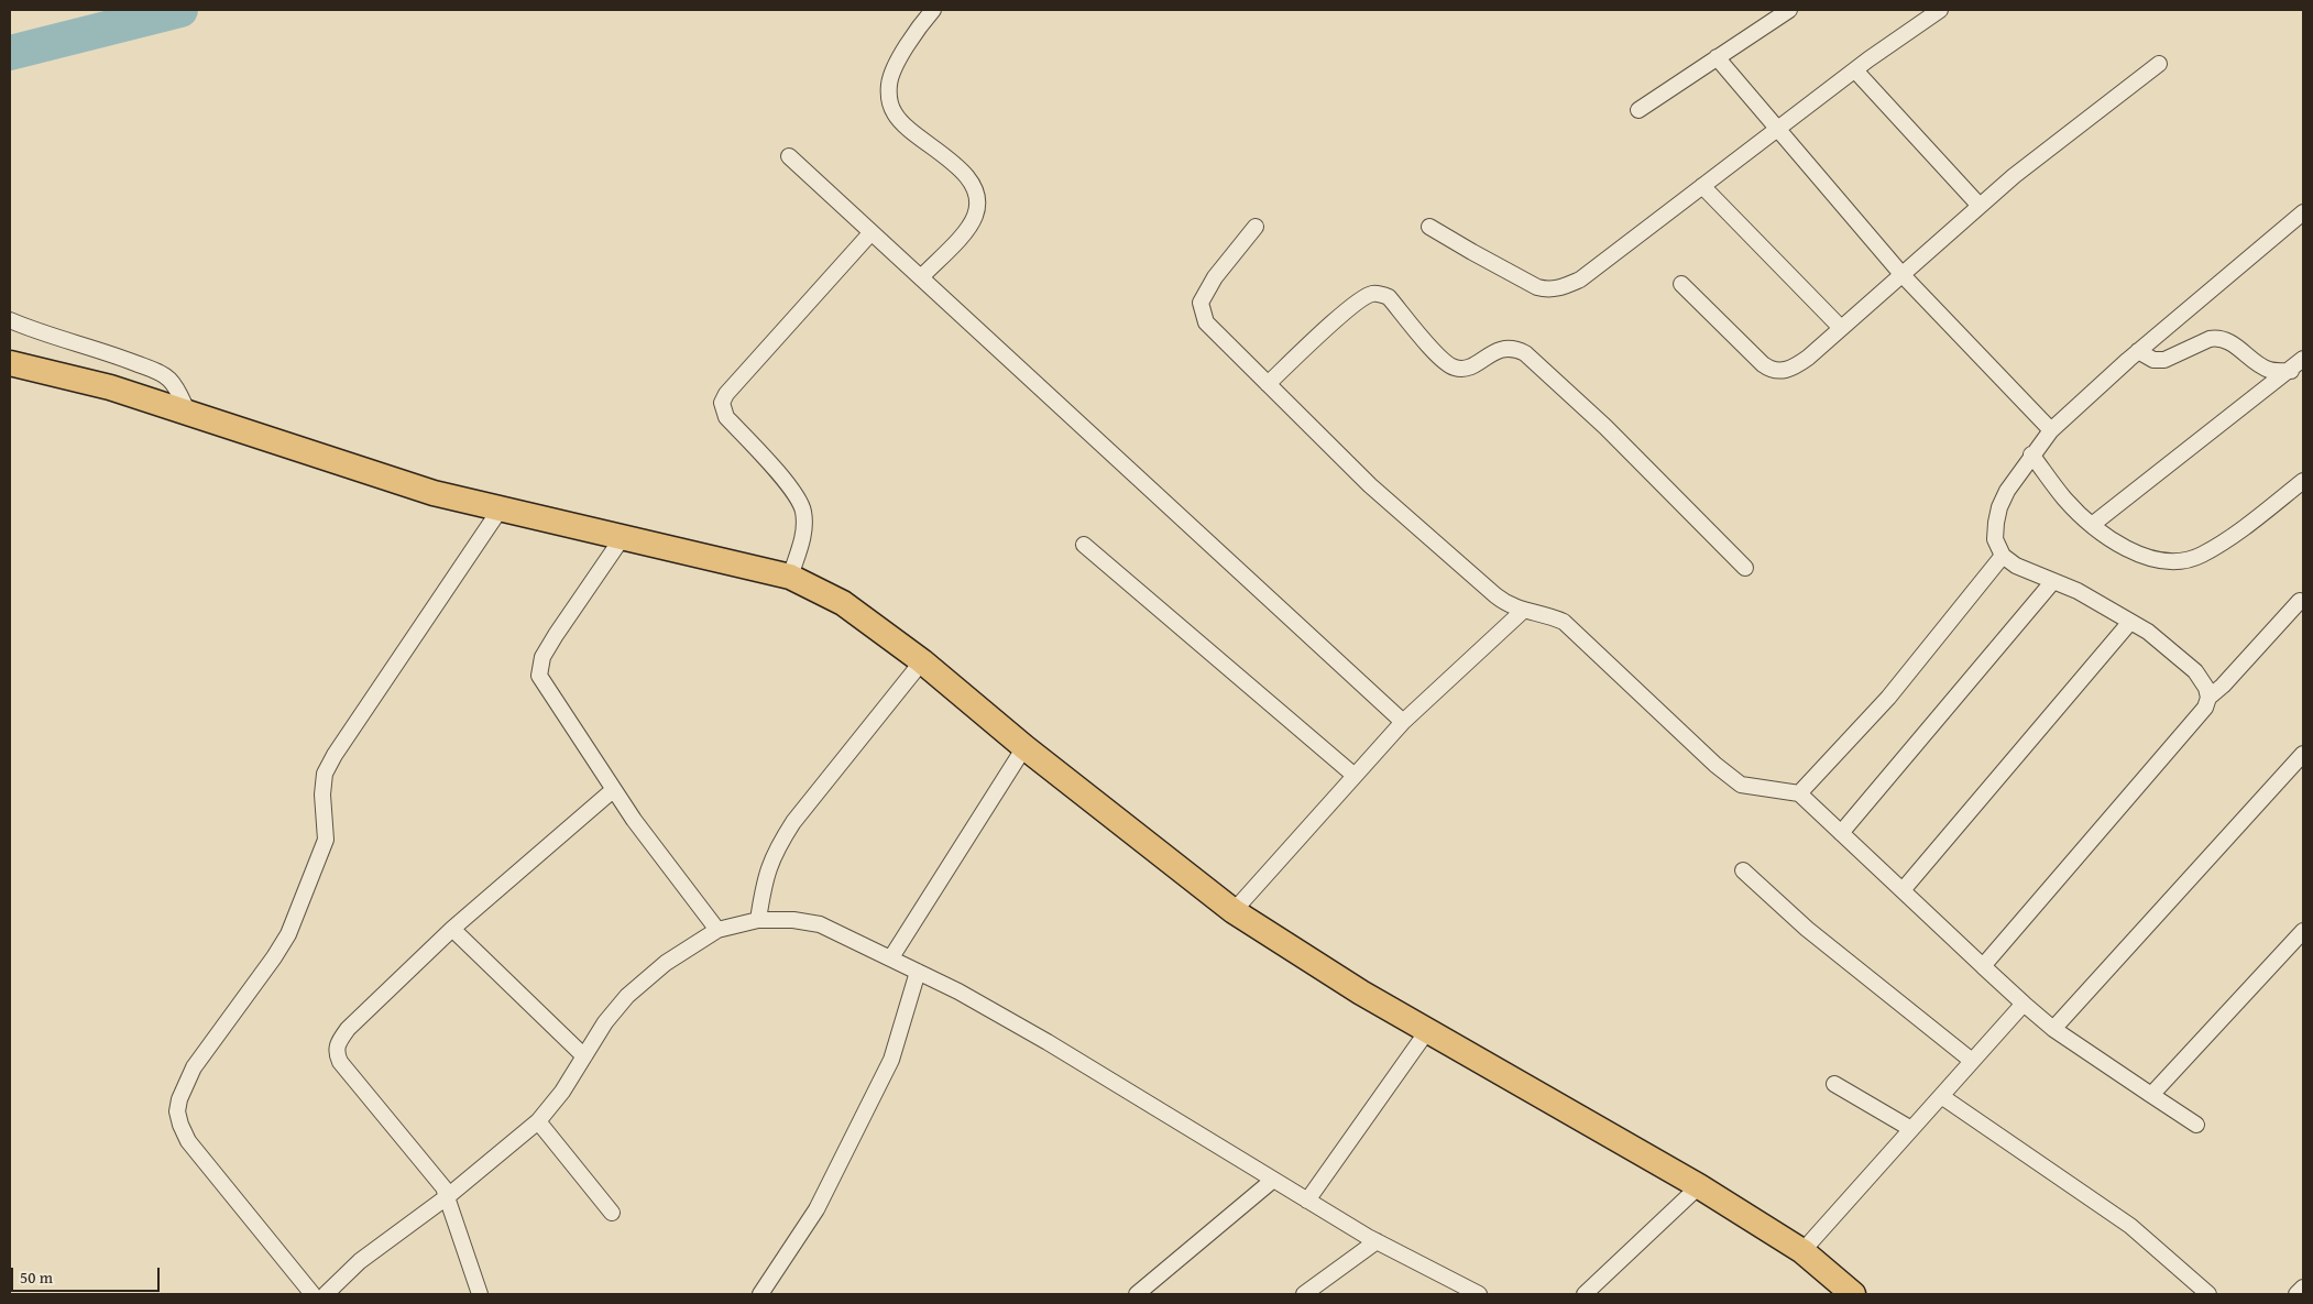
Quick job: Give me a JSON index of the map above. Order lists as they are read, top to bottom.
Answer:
{
  "scale_bar": "50 m"
}
